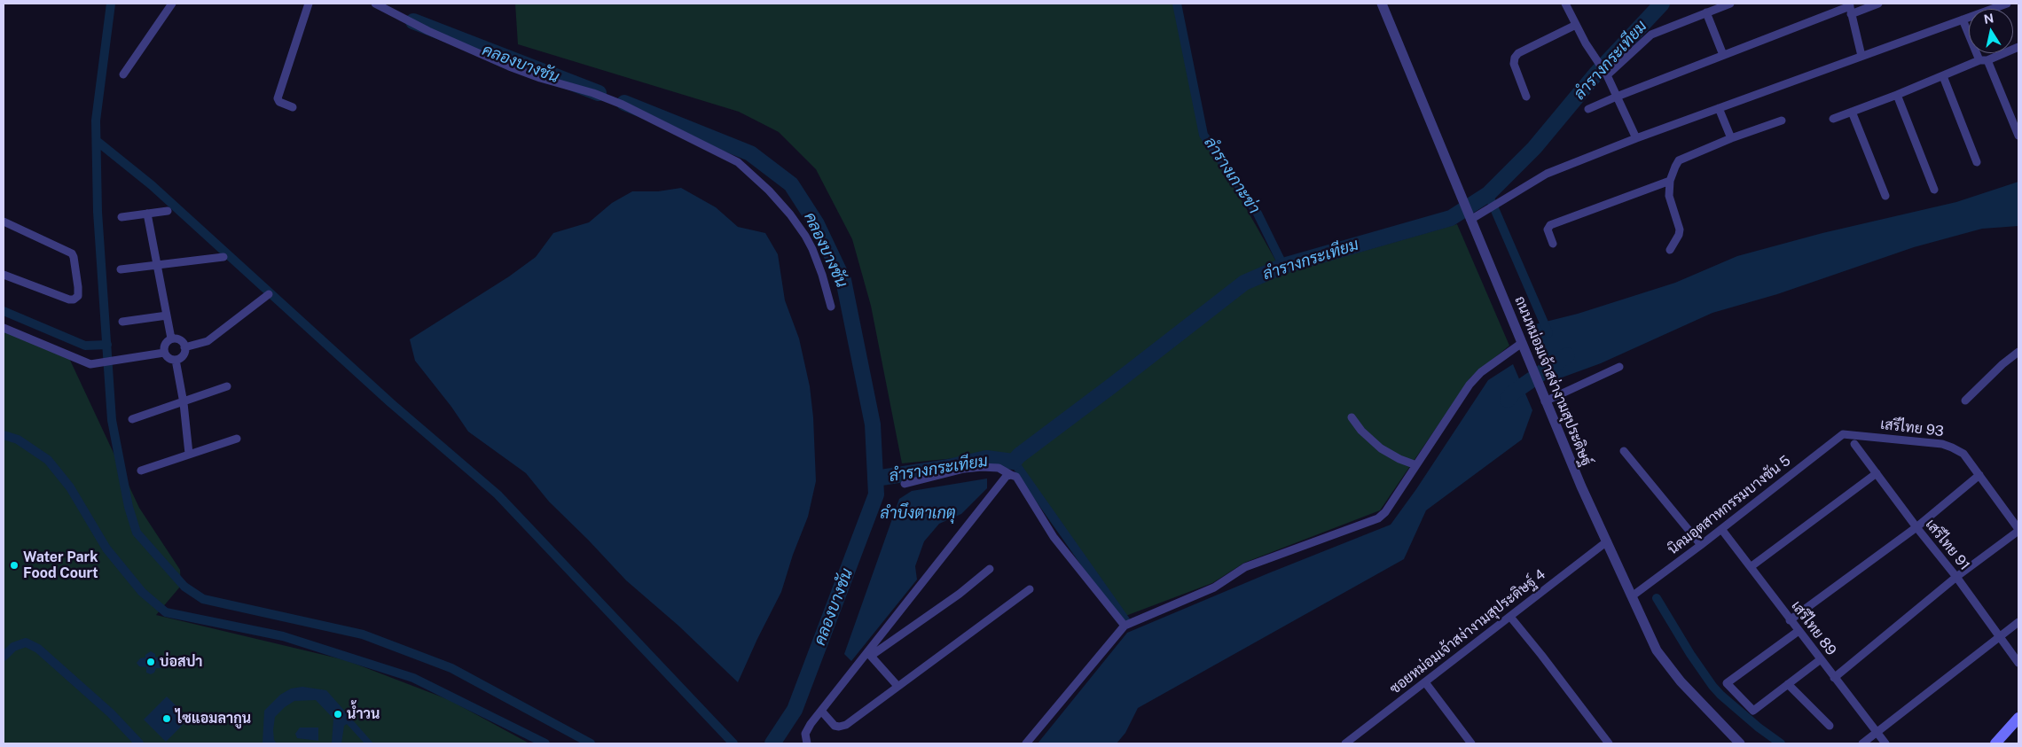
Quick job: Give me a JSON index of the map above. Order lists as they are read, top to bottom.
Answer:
{
  "streets": {
    "street": [
      "ถนนหม่อมเจ้าสง่างามสุประดิษฐ์",
      "เสรีไทย 93",
      "นิคมอุตสาหกรรมบางชัน 5",
      "เสรีไทย 91",
      "เสรีไทย 89",
      "ซอยหม่อมเจ้าสง่างามสุประดิษฐ์ 4"
    ]
  },
  "crossings": [
    ["ถนนหม่อมเจ้าสง่างามสุประดิษฐ์", "นิคมอุตสาหกรรมบางชัน 5"],
    ["ถนนหม่อมเจ้าสง่างามสุประดิษฐ์", "ซอยหม่อมเจ้าสง่างามสุประดิษฐ์ 4"],
    ["เสรีไทย 93", "นิคมอุตสาหกรรมบางชัน 5"],
    ["นิคมอุตสาหกรรมบางชัน 5", "เสรีไทย 89"]
  ],
  "water": [
    "ลำรางกระเทียม",
    "คลองบางชัน",
    "ลำรางเกาะข่า",
    "ลำบึงตาเกตุ"
  ],
  "places": [
    "Water Park Food Court",
    "บ่อสปา",
    "น้ำวน",
    "ไซแอมลากูน"
  ],
  "north": "top"
}
